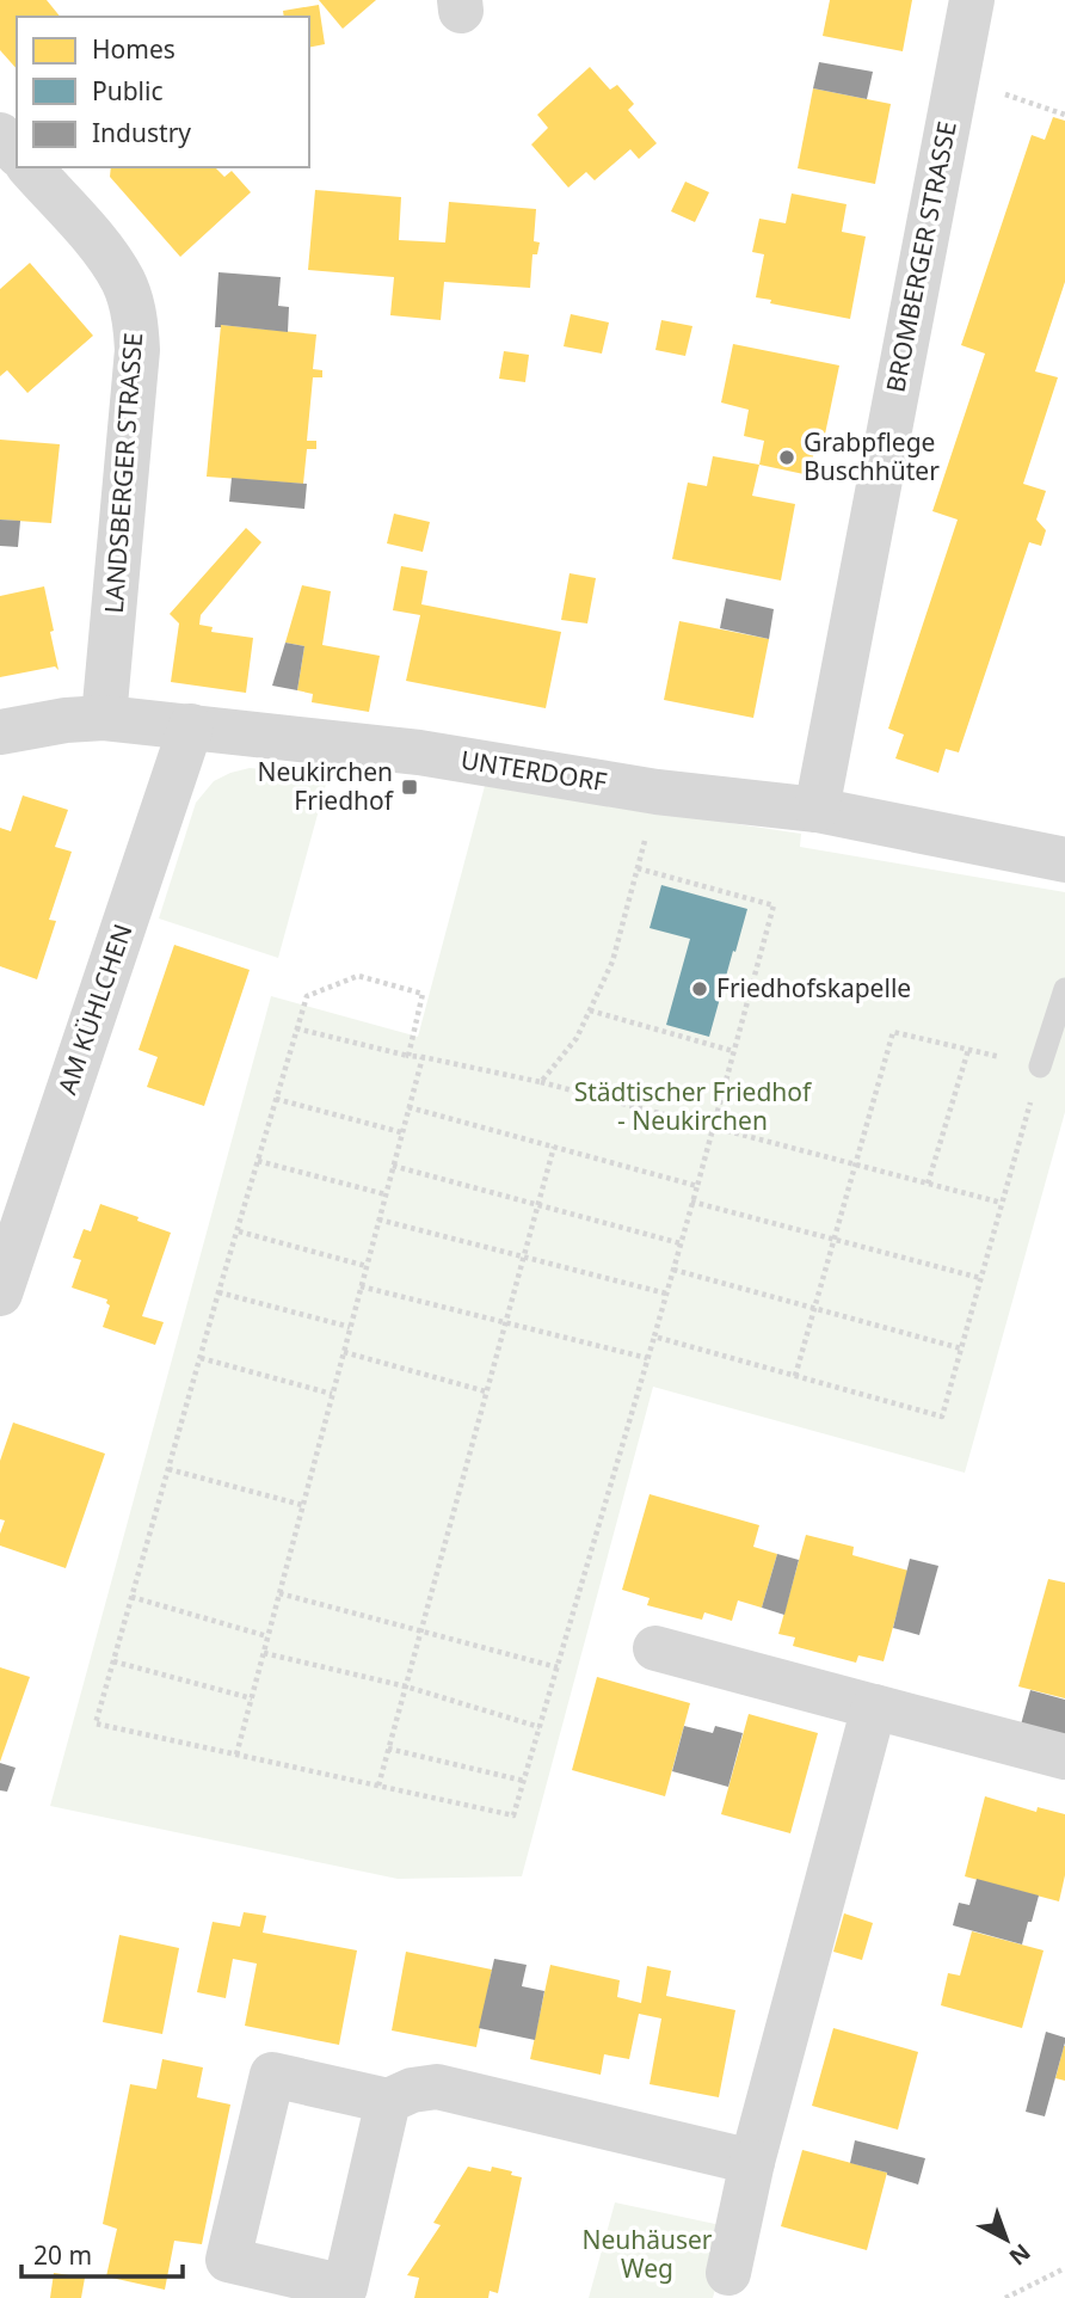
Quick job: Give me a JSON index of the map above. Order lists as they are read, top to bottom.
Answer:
{
  "streets": {
    "street": [
      "BROMBERGER STRASSE",
      "LANDSBERGER STRASSE",
      "UNTERDORF",
      "AM KÜHLCHEN"
    ]
  },
  "crossings": [
    ["BROMBERGER STRASSE", "UNTERDORF"],
    ["LANDSBERGER STRASSE", "UNTERDORF"],
    ["UNTERDORF", "AM KÜHLCHEN"]
  ],
  "parks": ["Städtischer Friedhof - Neukirchen", "Neuhäuser Weg"],
  "places": {
    "other": ["Grabpflege Buschhüter", "Friedhofskapelle"],
    "transit": ["Neukirchen Friedhof"]
  },
  "legend": ["Homes", "Public", "Industry"],
  "scale_bar": "20 m",
  "north": "bottom right"
}
